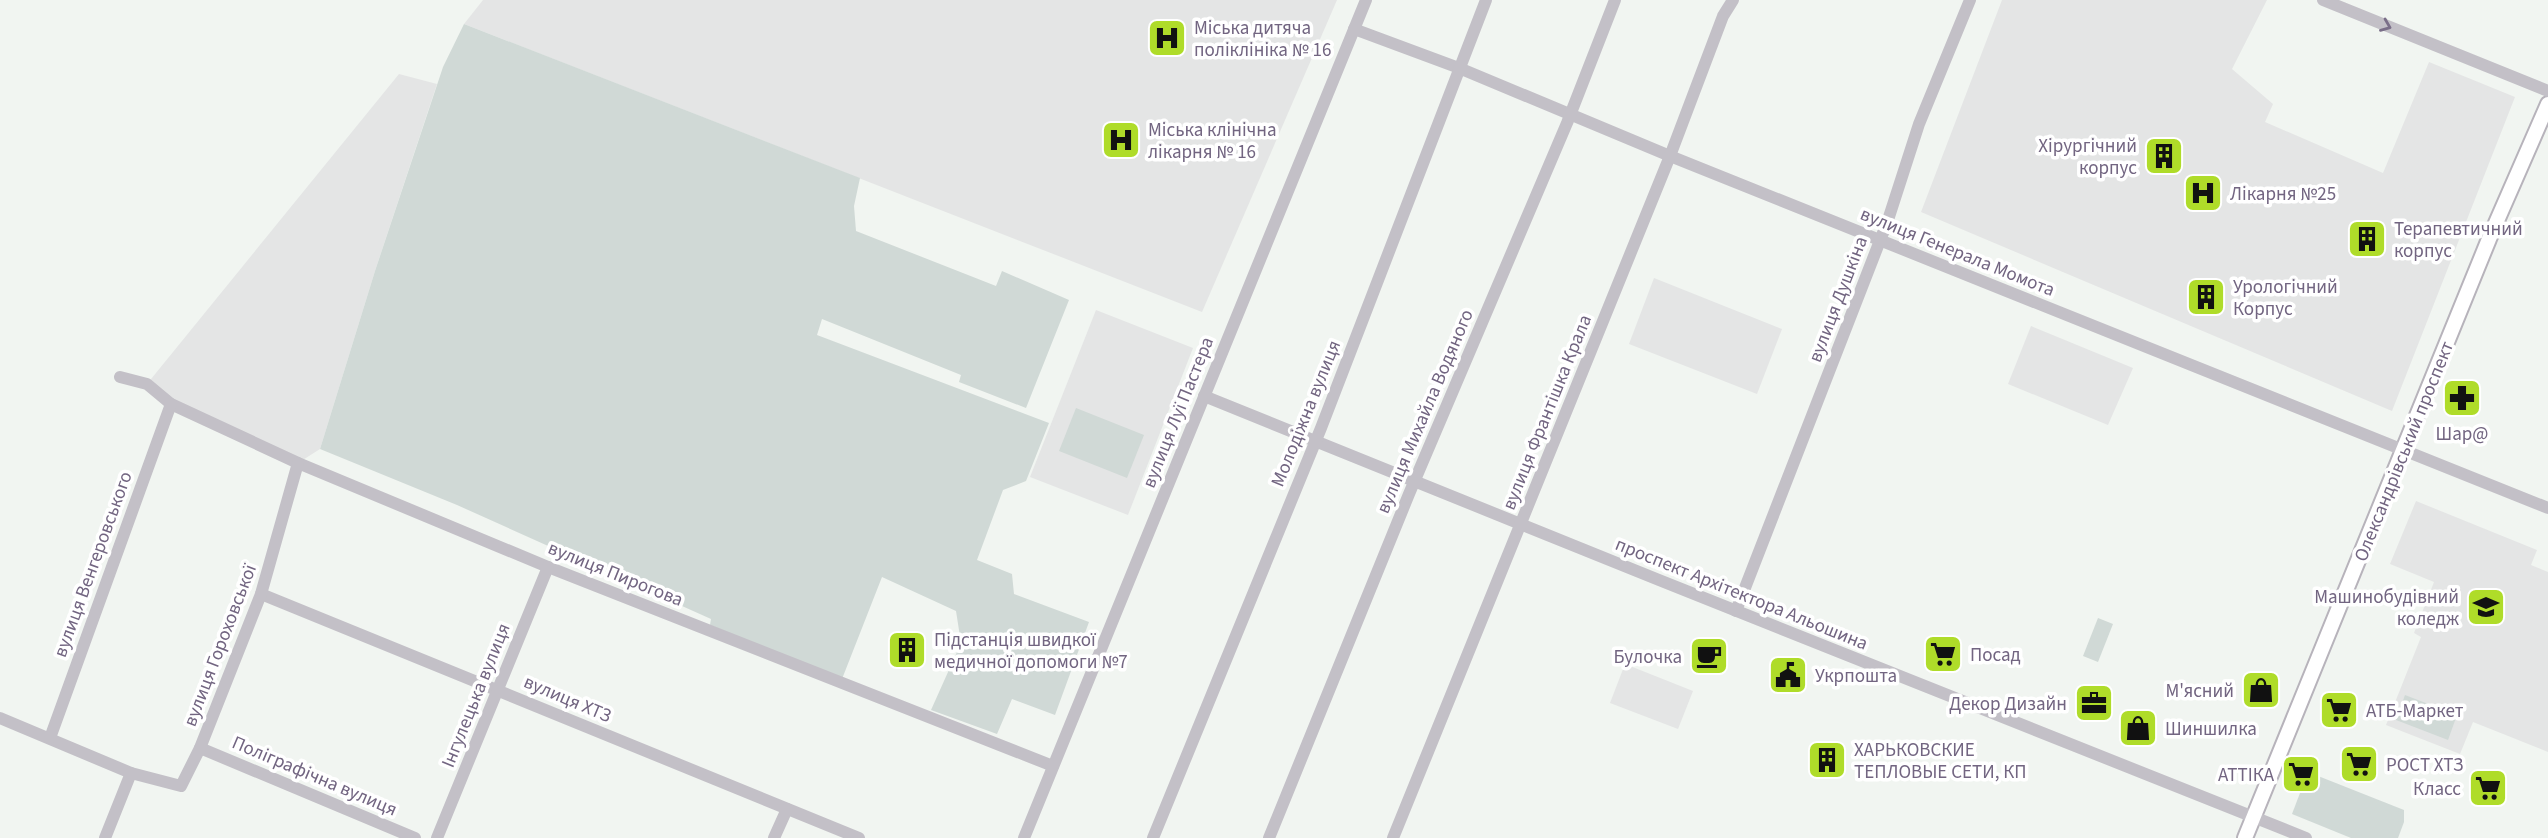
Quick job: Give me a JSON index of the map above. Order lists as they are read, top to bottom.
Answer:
{
  "streets": {
    "main road": ["Олександрівський проспект"],
    "street": [
      "вулиця Генерала Момота",
      "вулиця Душкіна",
      "вулиця Михайла Водяного",
      "вулиця Луї Пастера",
      "вулиця Франтішка Крала",
      "Молодіжна вулиця",
      "вулиця Венгеровського",
      "вулиця Пирогова",
      "проспект Архітектора Альошина",
      "вулиця Гороховської",
      "Інгулецька вулиця",
      "вулиця ХТЗ",
      "Поліграфічна вулиця"
    ]
  },
  "crossings": [
    ["вулиця Генерала Момота", "вулиця Душкіна"],
    ["вулиця Генерала Момота", "вулиця Михайла Водяного"],
    ["вулиця Генерала Момота", "вулиця Луї Пастера"],
    ["вулиця Генерала Момота", "вулиця Франтішка Крала"],
    ["вулиця Генерала Момота", "Молодіжна вулиця"],
    ["вулиця Генерала Момота", "Олександрівський проспект"],
    ["вулиця Душкіна", "проспект Архітектора Альошина"],
    ["вулиця Михайла Водяного", "проспект Архітектора Альошина"],
    ["вулиця Луї Пастера", "вулиця Пирогова"],
    ["вулиця Луї Пастера", "проспект Архітектора Альошина"],
    ["вулиця Франтішка Крала", "проспект Архітектора Альошина"],
    ["Молодіжна вулиця", "проспект Архітектора Альошина"],
    ["Олександрівський проспект", "проспект Архітектора Альошина"],
    ["вулиця Венгеровського", "вулиця Пирогова"],
    ["вулиця Пирогова", "вулиця Гороховської"],
    ["вулиця Пирогова", "Інгулецька вулиця"],
    ["вулиця Гороховської", "вулиця ХТЗ"],
    ["вулиця Гороховської", "Поліграфічна вулиця"],
    ["Інгулецька вулиця", "вулиця ХТЗ"]
  ],
  "places": {
    "hospital": ["Міська дитяча поліклініка № 16", "Міська клінічна лікарня № 16", "Лікарня №25"],
    "building": [
      "Хірургічний корпус",
      "Терапевтичний корпус",
      "Урологічний Корпус",
      "Підстанція швидкої медичної допомоги №7",
      "ХАРЬКОВСКИЕ ТЕПЛОВЫЕ СЕТИ, КП"
    ],
    "pharmacy": ["Шар@"],
    "school or university": ["Машинобудівний коледж"],
    "supermarket": [
      "Посад",
      "АТБ-Маркет",
      "РОСТ ХТЗ",
      "АТТІКА",
      "Класс"
    ],
    "cafe": ["Булочка"],
    "public building": ["Укрпошта"],
    "shop": ["М'ясний", "Шиншилка"],
    "office": ["Декор Дизайн"]
  }
}
